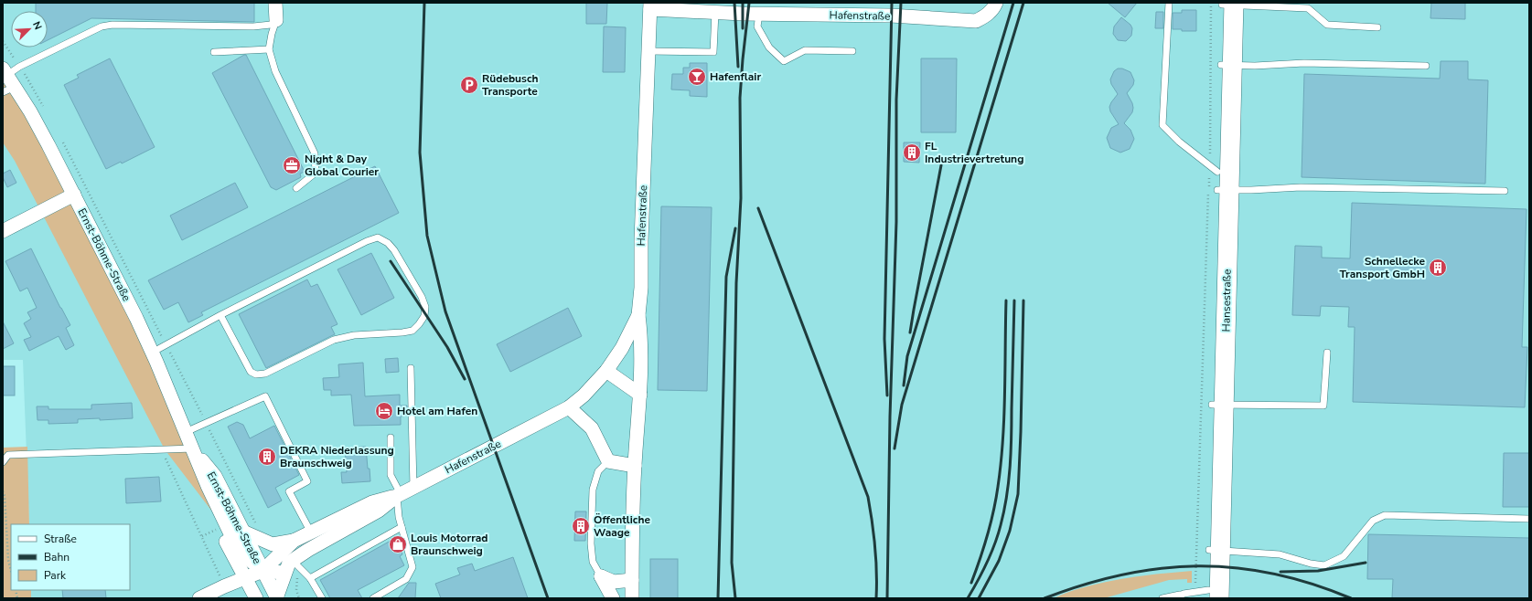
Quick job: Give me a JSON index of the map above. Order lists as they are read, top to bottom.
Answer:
{
  "streets": {
    "main road": ["Hansestraße"],
    "street": ["Hafenstraße", "Ernst-Böhme-Straße"]
  },
  "crossings": [
    ["Hafenstraße", "Ernst-Böhme-Straße"]
  ],
  "places": {
    "bar": ["Hafenflair"],
    "parking": ["Rüdebusch Transporte"],
    "building": [
      "FL Industrievertretung",
      "Schnellecke Transport GmbH",
      "DEKRA Niederlassung Braunschweig",
      "Öffentliche Waage"
    ],
    "office": ["Night & Day Global Courier"],
    "hotel": ["Hotel am Hafen"],
    "shop": ["Louis Motorrad Braunschweig"]
  },
  "legend": ["Straße", "Bahn", "Park"],
  "north": "top right"
}
